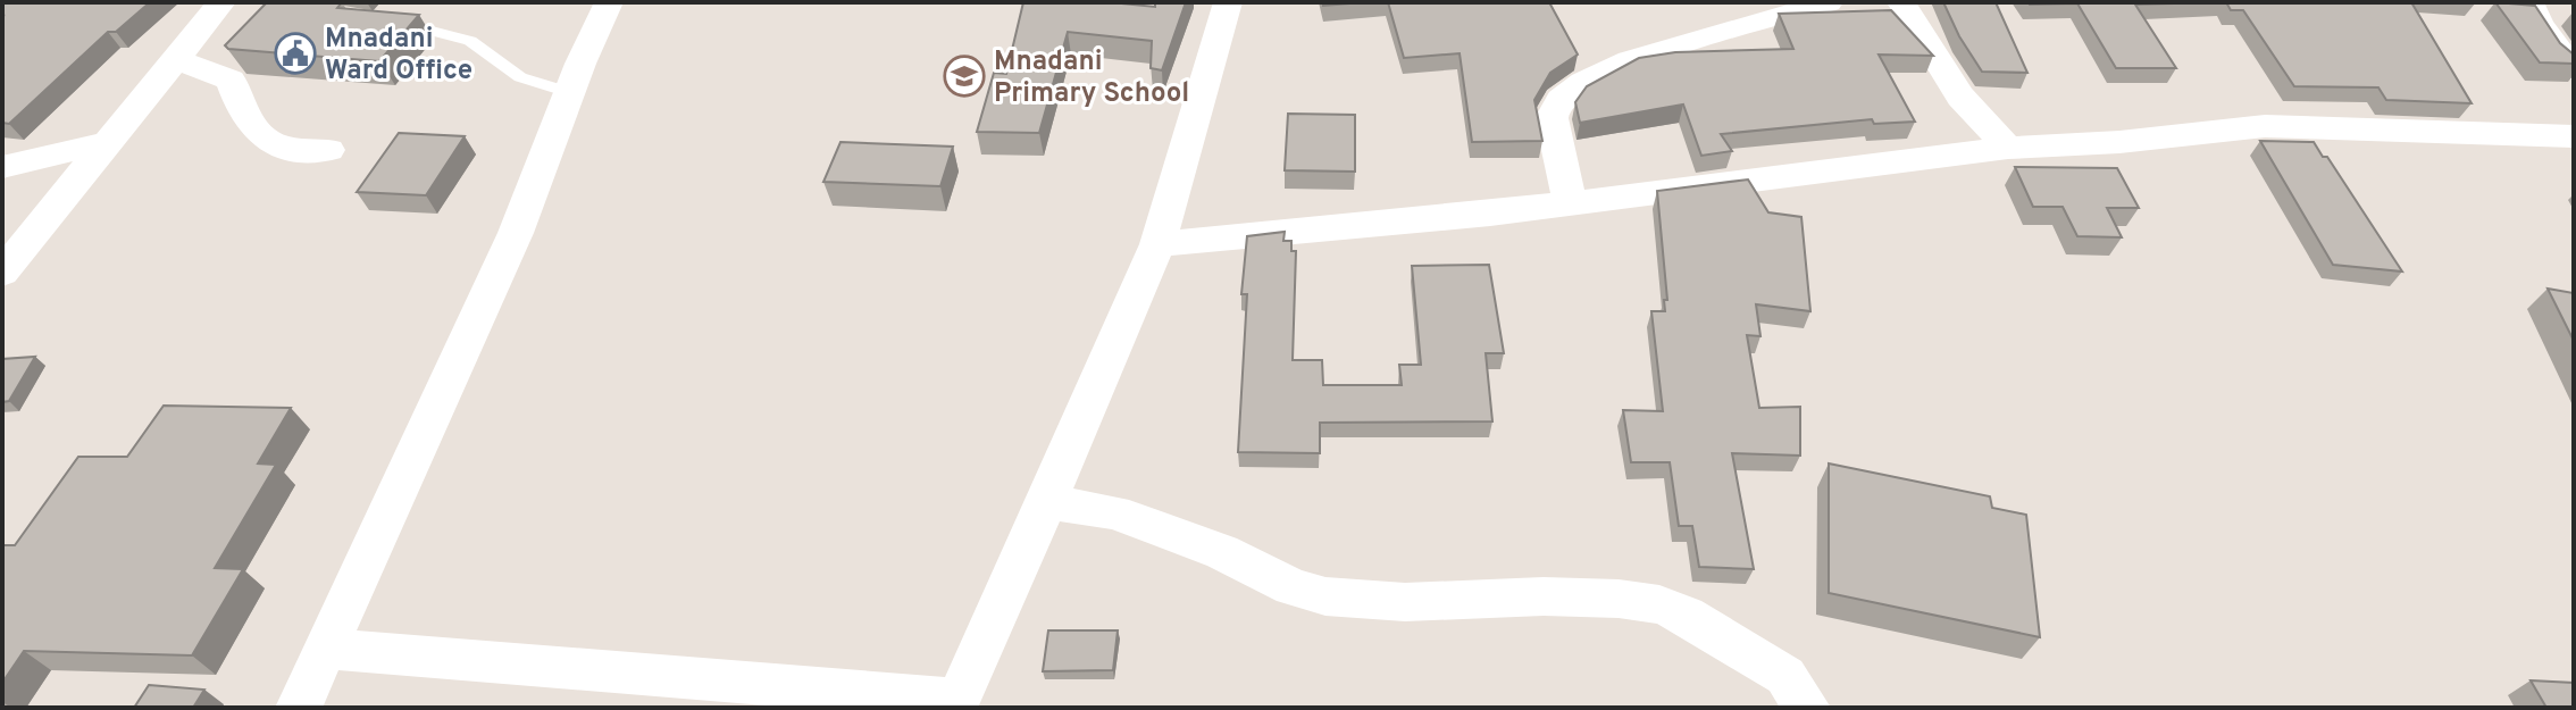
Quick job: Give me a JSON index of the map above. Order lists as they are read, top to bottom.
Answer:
{
  "places": {
    "public building": ["Mnadani Ward Office"],
    "school or university": ["Mnadani Primary School"]
  }
}
